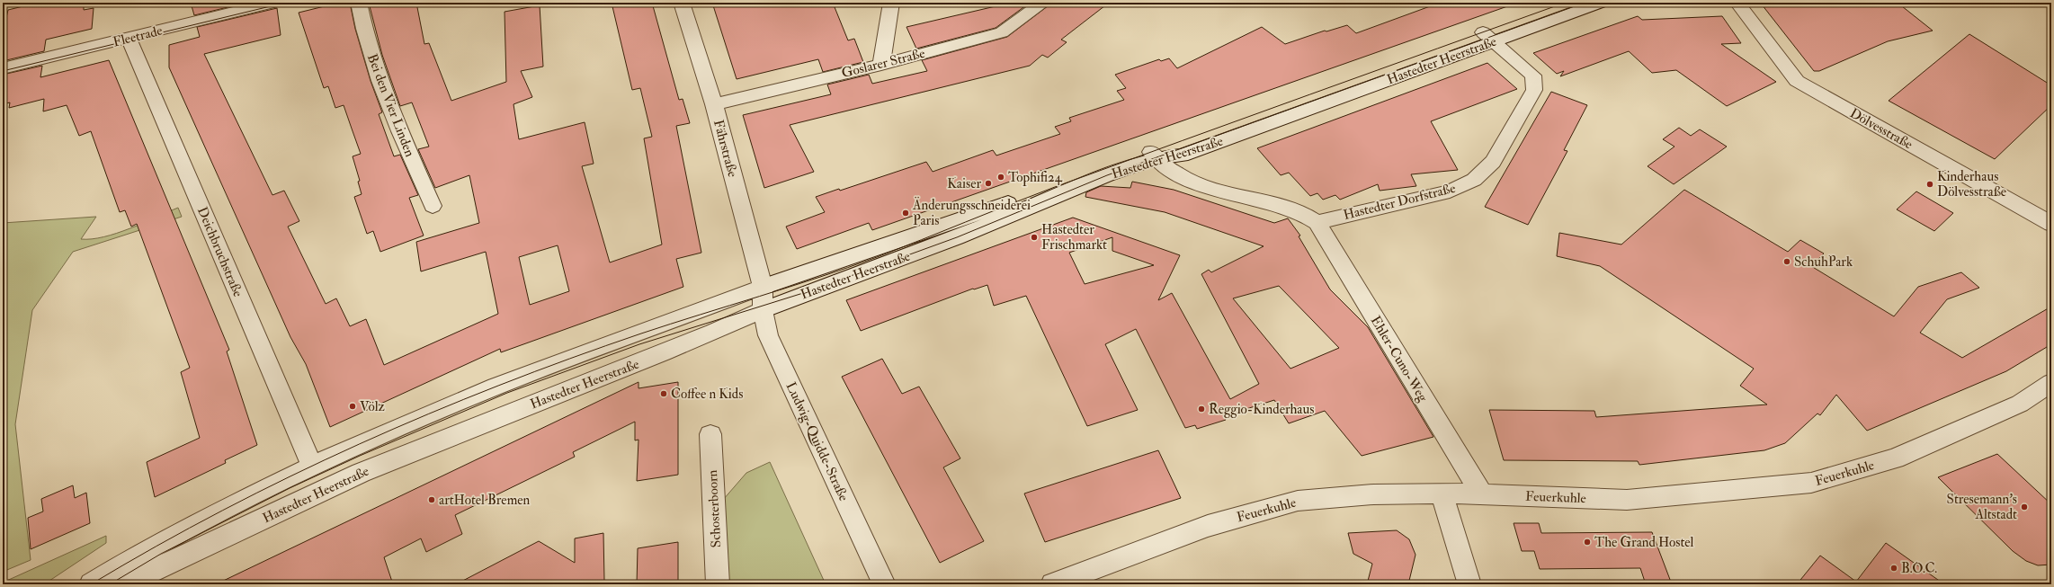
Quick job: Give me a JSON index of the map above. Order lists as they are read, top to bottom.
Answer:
{
  "streets": {
    "street": [
      "Fleetrade",
      "Hastedter Heerstraße",
      "Goslarer Straße",
      "Bei den Vier Linden",
      "Dölvesstraße",
      "Fährstraße",
      "Hastedter Dorfstraße",
      "Deichbruchstraße",
      "Ehler-Cuno-Weg",
      "Ludwig-Quidde-Straße",
      "Feuerkuhle",
      "Schosterboorn"
    ]
  },
  "crossings": [
    ["Fleetrade", "Deichbruchstraße"],
    ["Hastedter Heerstraße", "Fährstraße"],
    ["Hastedter Heerstraße", "Hastedter Dorfstraße"],
    ["Hastedter Heerstraße", "Deichbruchstraße"],
    ["Hastedter Heerstraße", "Ludwig-Quidde-Straße"],
    ["Goslarer Straße", "Fährstraße"],
    ["Fährstraße", "Ludwig-Quidde-Straße"],
    ["Hastedter Dorfstraße", "Ehler-Cuno-Weg"],
    ["Ehler-Cuno-Weg", "Feuerkuhle"]
  ],
  "places": [
    "Tophifi24",
    "Kaiser",
    "Kinderhaus Dölvesstraße",
    "Änderungsschneiderei Paris",
    "Hastedter Frischmarkt",
    "SchuhPark",
    "Coffee n Kids",
    "Völz",
    "Reggio-Kinderhaus",
    "artHotel Bremen",
    "Stresemann's Altstadt",
    "The Grand Hostel",
    "B.O.C."
  ]
}
